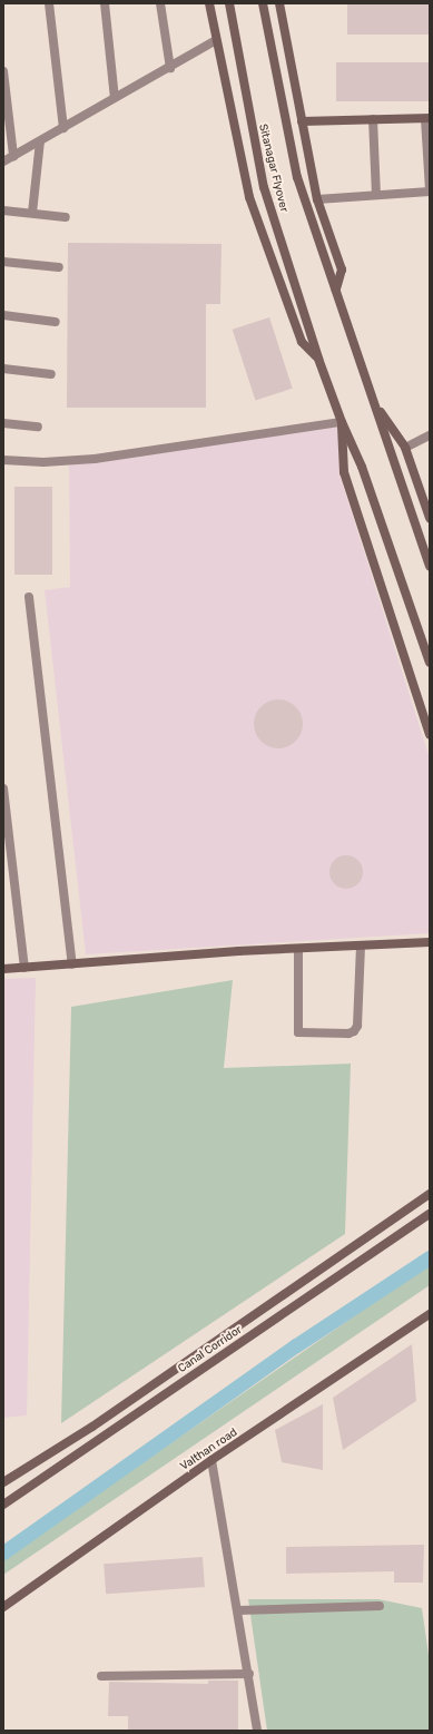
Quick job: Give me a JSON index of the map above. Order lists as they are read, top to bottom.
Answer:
{
  "streets": {
    "main road": ["Sitanagar Flyover", "Canal Corridor", "Valthan road"]
  }
}
